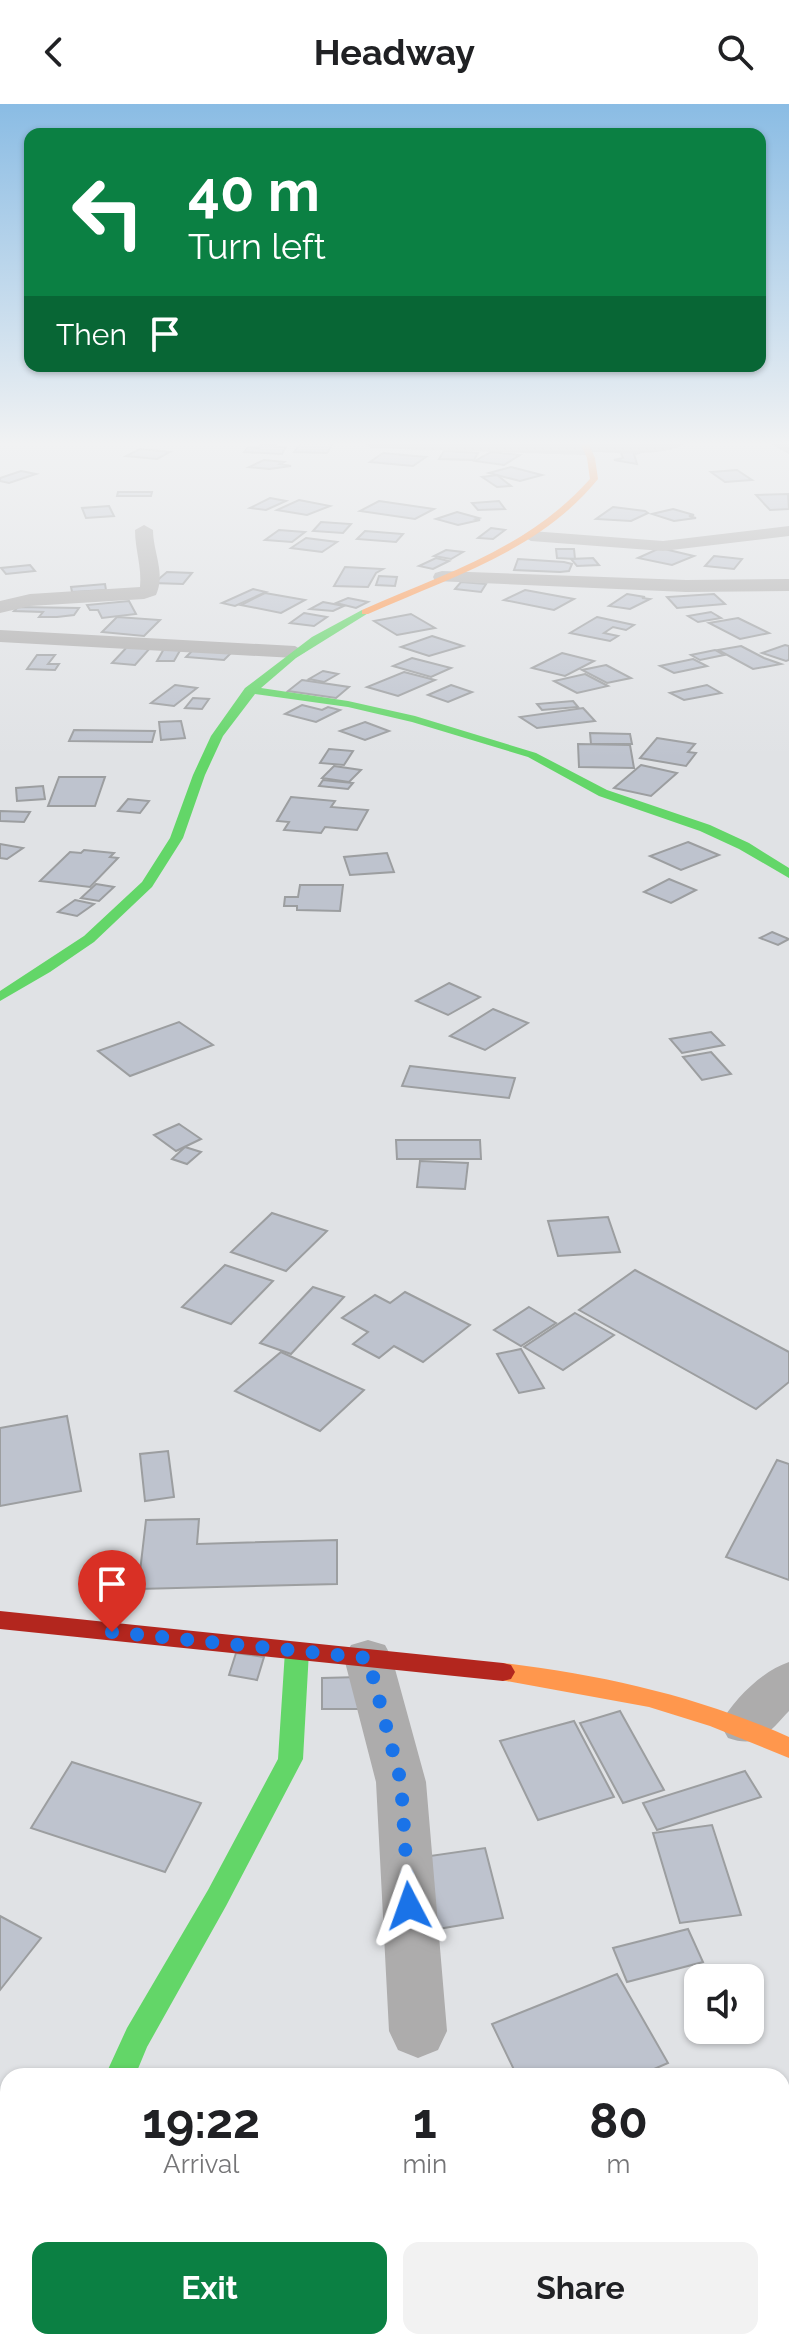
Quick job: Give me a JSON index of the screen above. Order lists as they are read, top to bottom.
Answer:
{
  "page": {
    "header": "Headway",
    "turn": ["40 m", "Turn left"],
    "then": "Then",
    "eta": [
      "19:22",
      "Arrival",
      "1",
      "min",
      "80",
      "m"
    ],
    "buttons": ["Exit", "Share"]
  }
}
